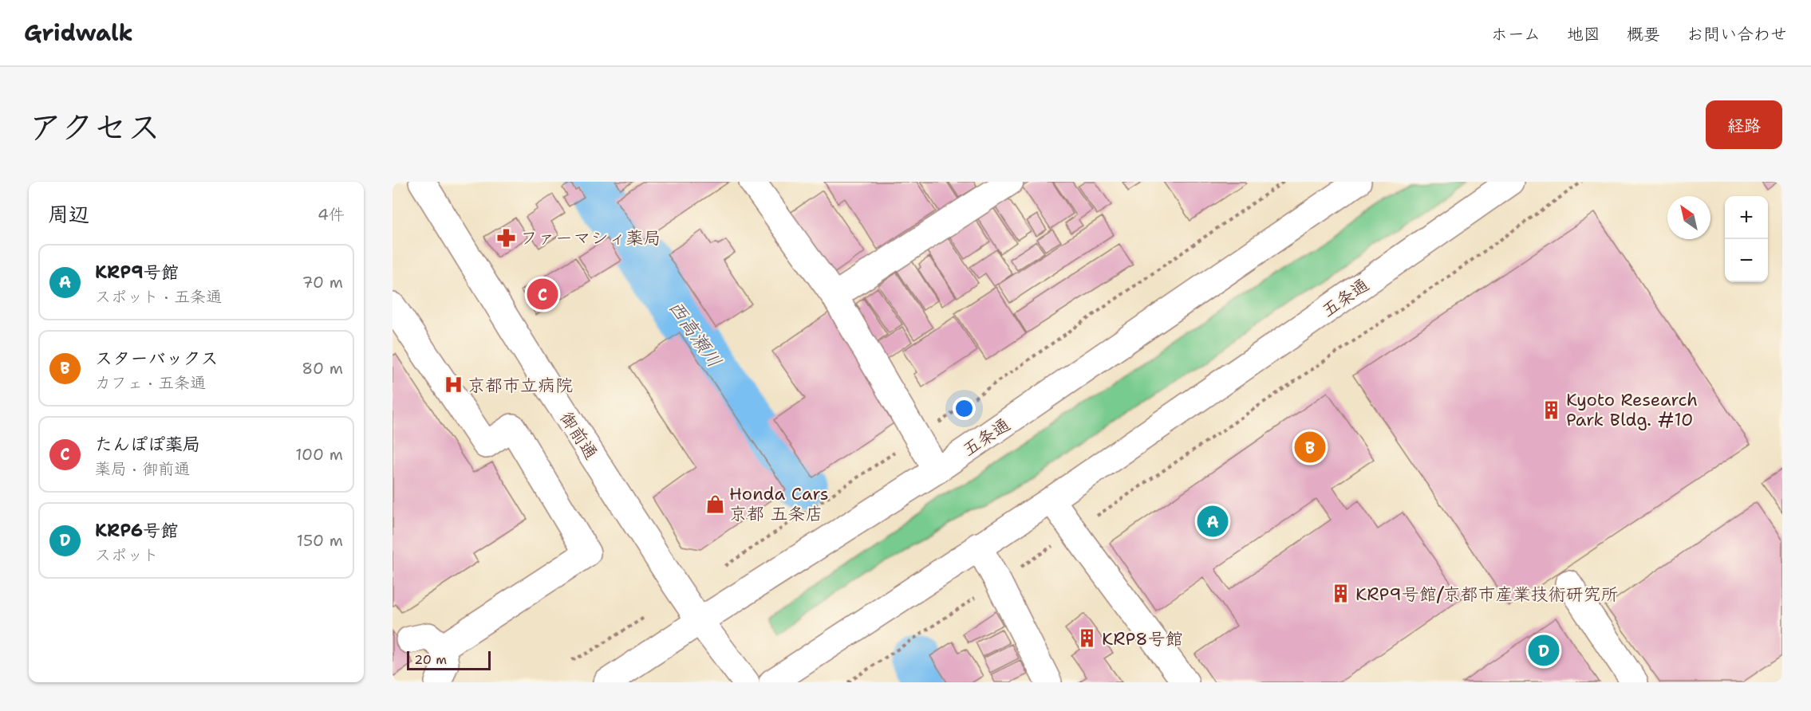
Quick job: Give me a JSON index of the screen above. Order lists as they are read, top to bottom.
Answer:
{
  "streets": {
    "main road": ["五条通", "御前通"]
  },
  "crossings": [
    ["五条通", "御前通"]
  ],
  "water": ["西高瀬川"],
  "places": {
    "pharmacy": ["ファーマシィ薬局"],
    "hospital": ["京都市立病院"],
    "building": ["Kyoto Research Park Bldg. #10", "KRP9号館/京都市産業技術研究所", "KRP8号館"],
    "shop": ["Honda Cars 京都 五条店"]
  },
  "scale_bar": "20 m",
  "north": "top left",
  "page": {
    "header": "Gridwalk",
    "nav": [
      "ホーム",
      "地図",
      "概要",
      "お問い合わせ"
    ],
    "title": "アクセス",
    "buttons": "経路",
    "heading": ["周辺", "4件"],
    "map_buttons": ["+", "−"],
    "list": [
      {
        "mark": "A",
        "name": "KRP9号館",
        "note": "スポット · 五条通",
        "value": "70 m"
      },
      {
        "mark": "B",
        "name": "スターバックス",
        "note": "カフェ · 五条通",
        "value": "80 m"
      },
      {
        "mark": "C",
        "name": "たんぽぽ薬局",
        "note": "薬局 · 御前通",
        "value": "100 m"
      },
      {
        "mark": "D",
        "name": "KRP6号館",
        "note": "スポット",
        "value": "150 m"
      }
    ],
    "pins": [
      "C",
      "B",
      "A",
      "D"
    ],
    "scale": "20 m"
  }
}
